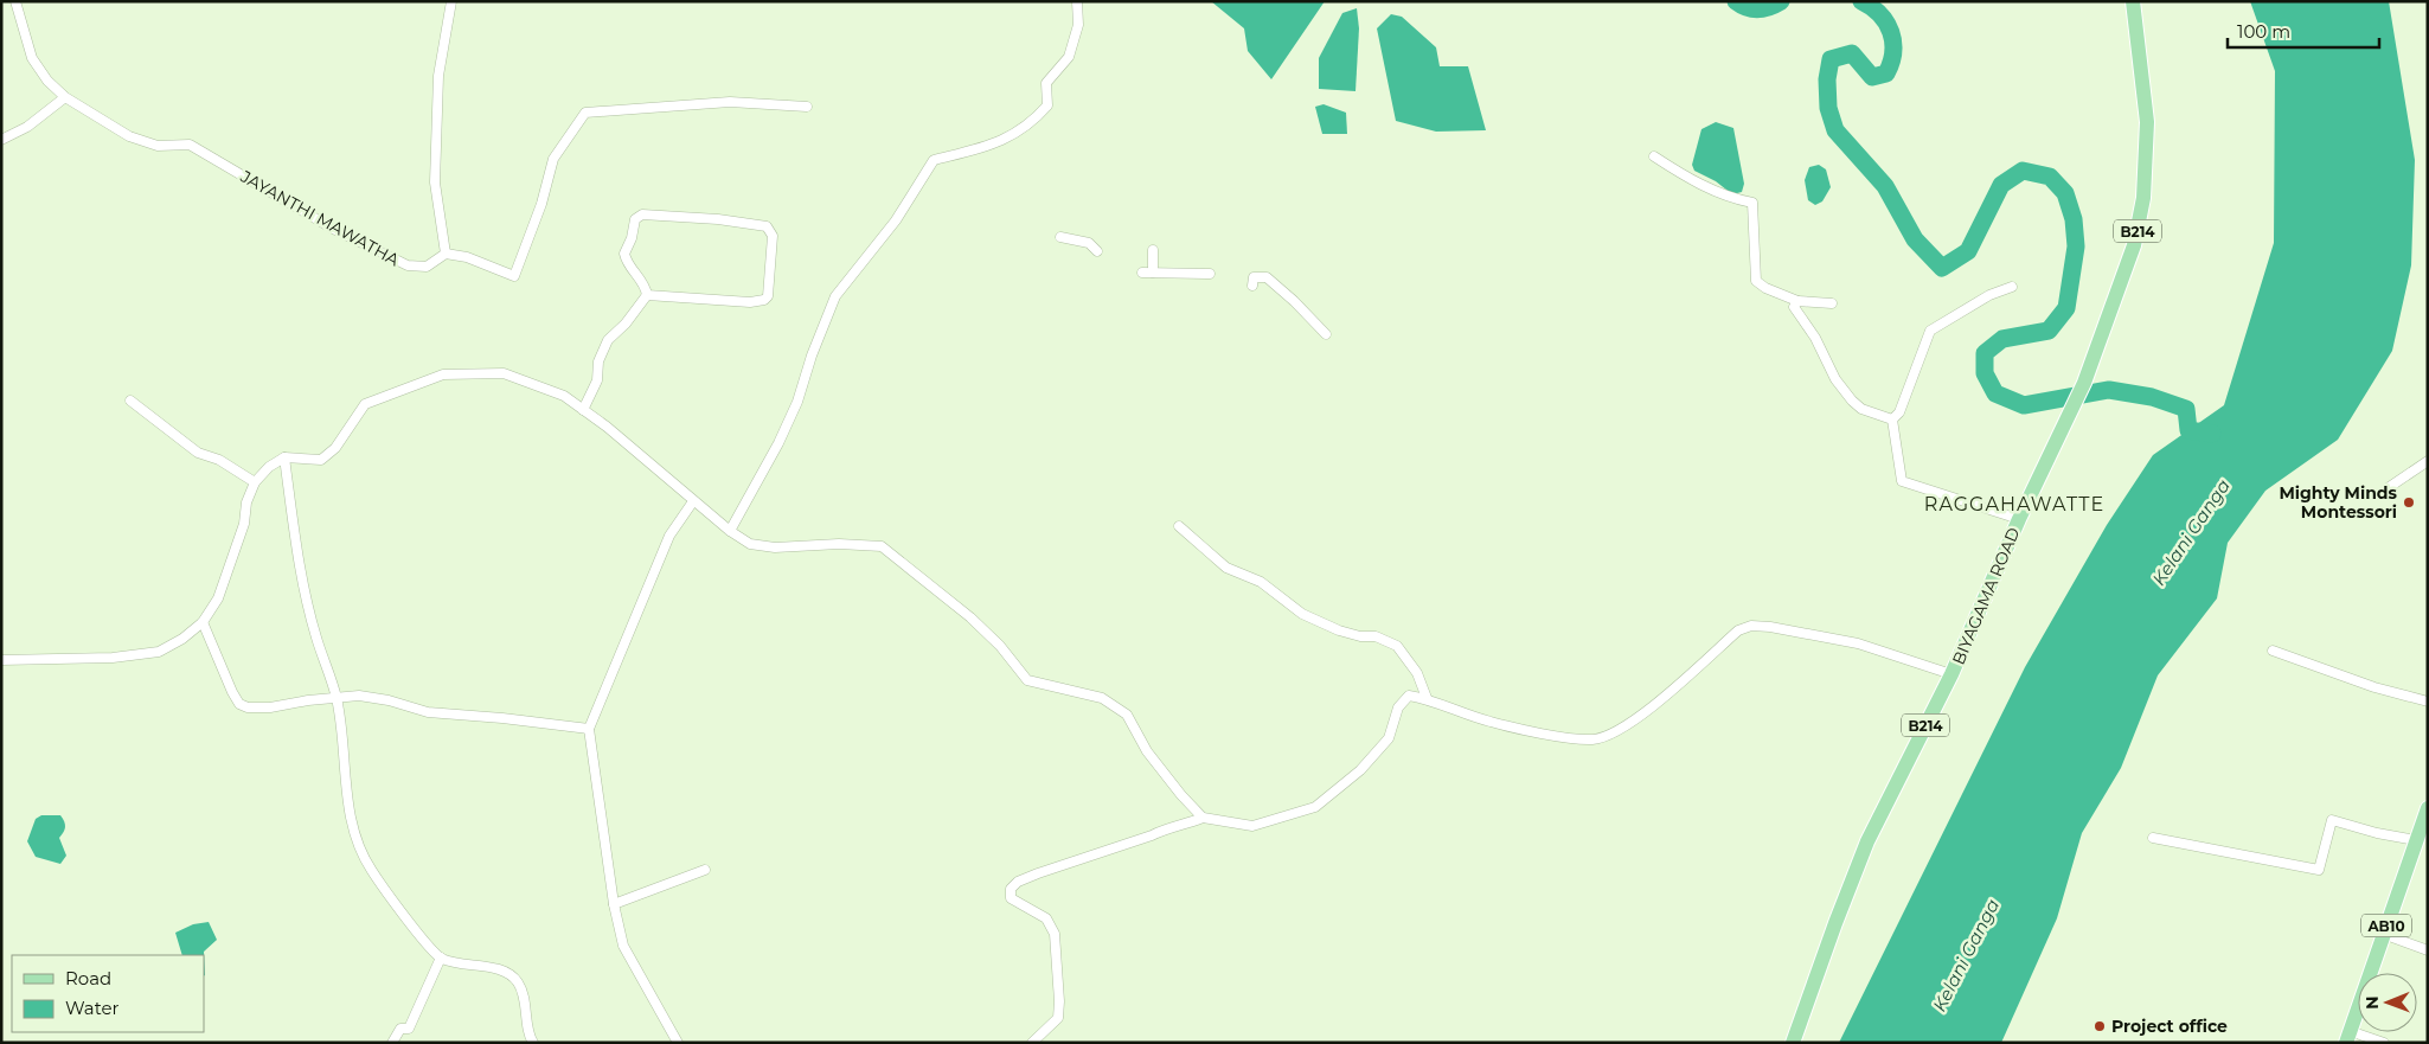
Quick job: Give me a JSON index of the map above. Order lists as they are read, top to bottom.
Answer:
{
  "streets": {
    "main road": ["B214", "BIYAGAMA ROAD", "AB10"],
    "street": ["JAYANTHI MAWATHA"]
  },
  "districts": ["RAGGAHAWATTE"],
  "water": ["Kelani Ganga"],
  "places": ["Mighty Minds Montessori", "Project office"],
  "legend": ["Road", "Water"],
  "scale_bar": "100 m",
  "north": "left"
}
